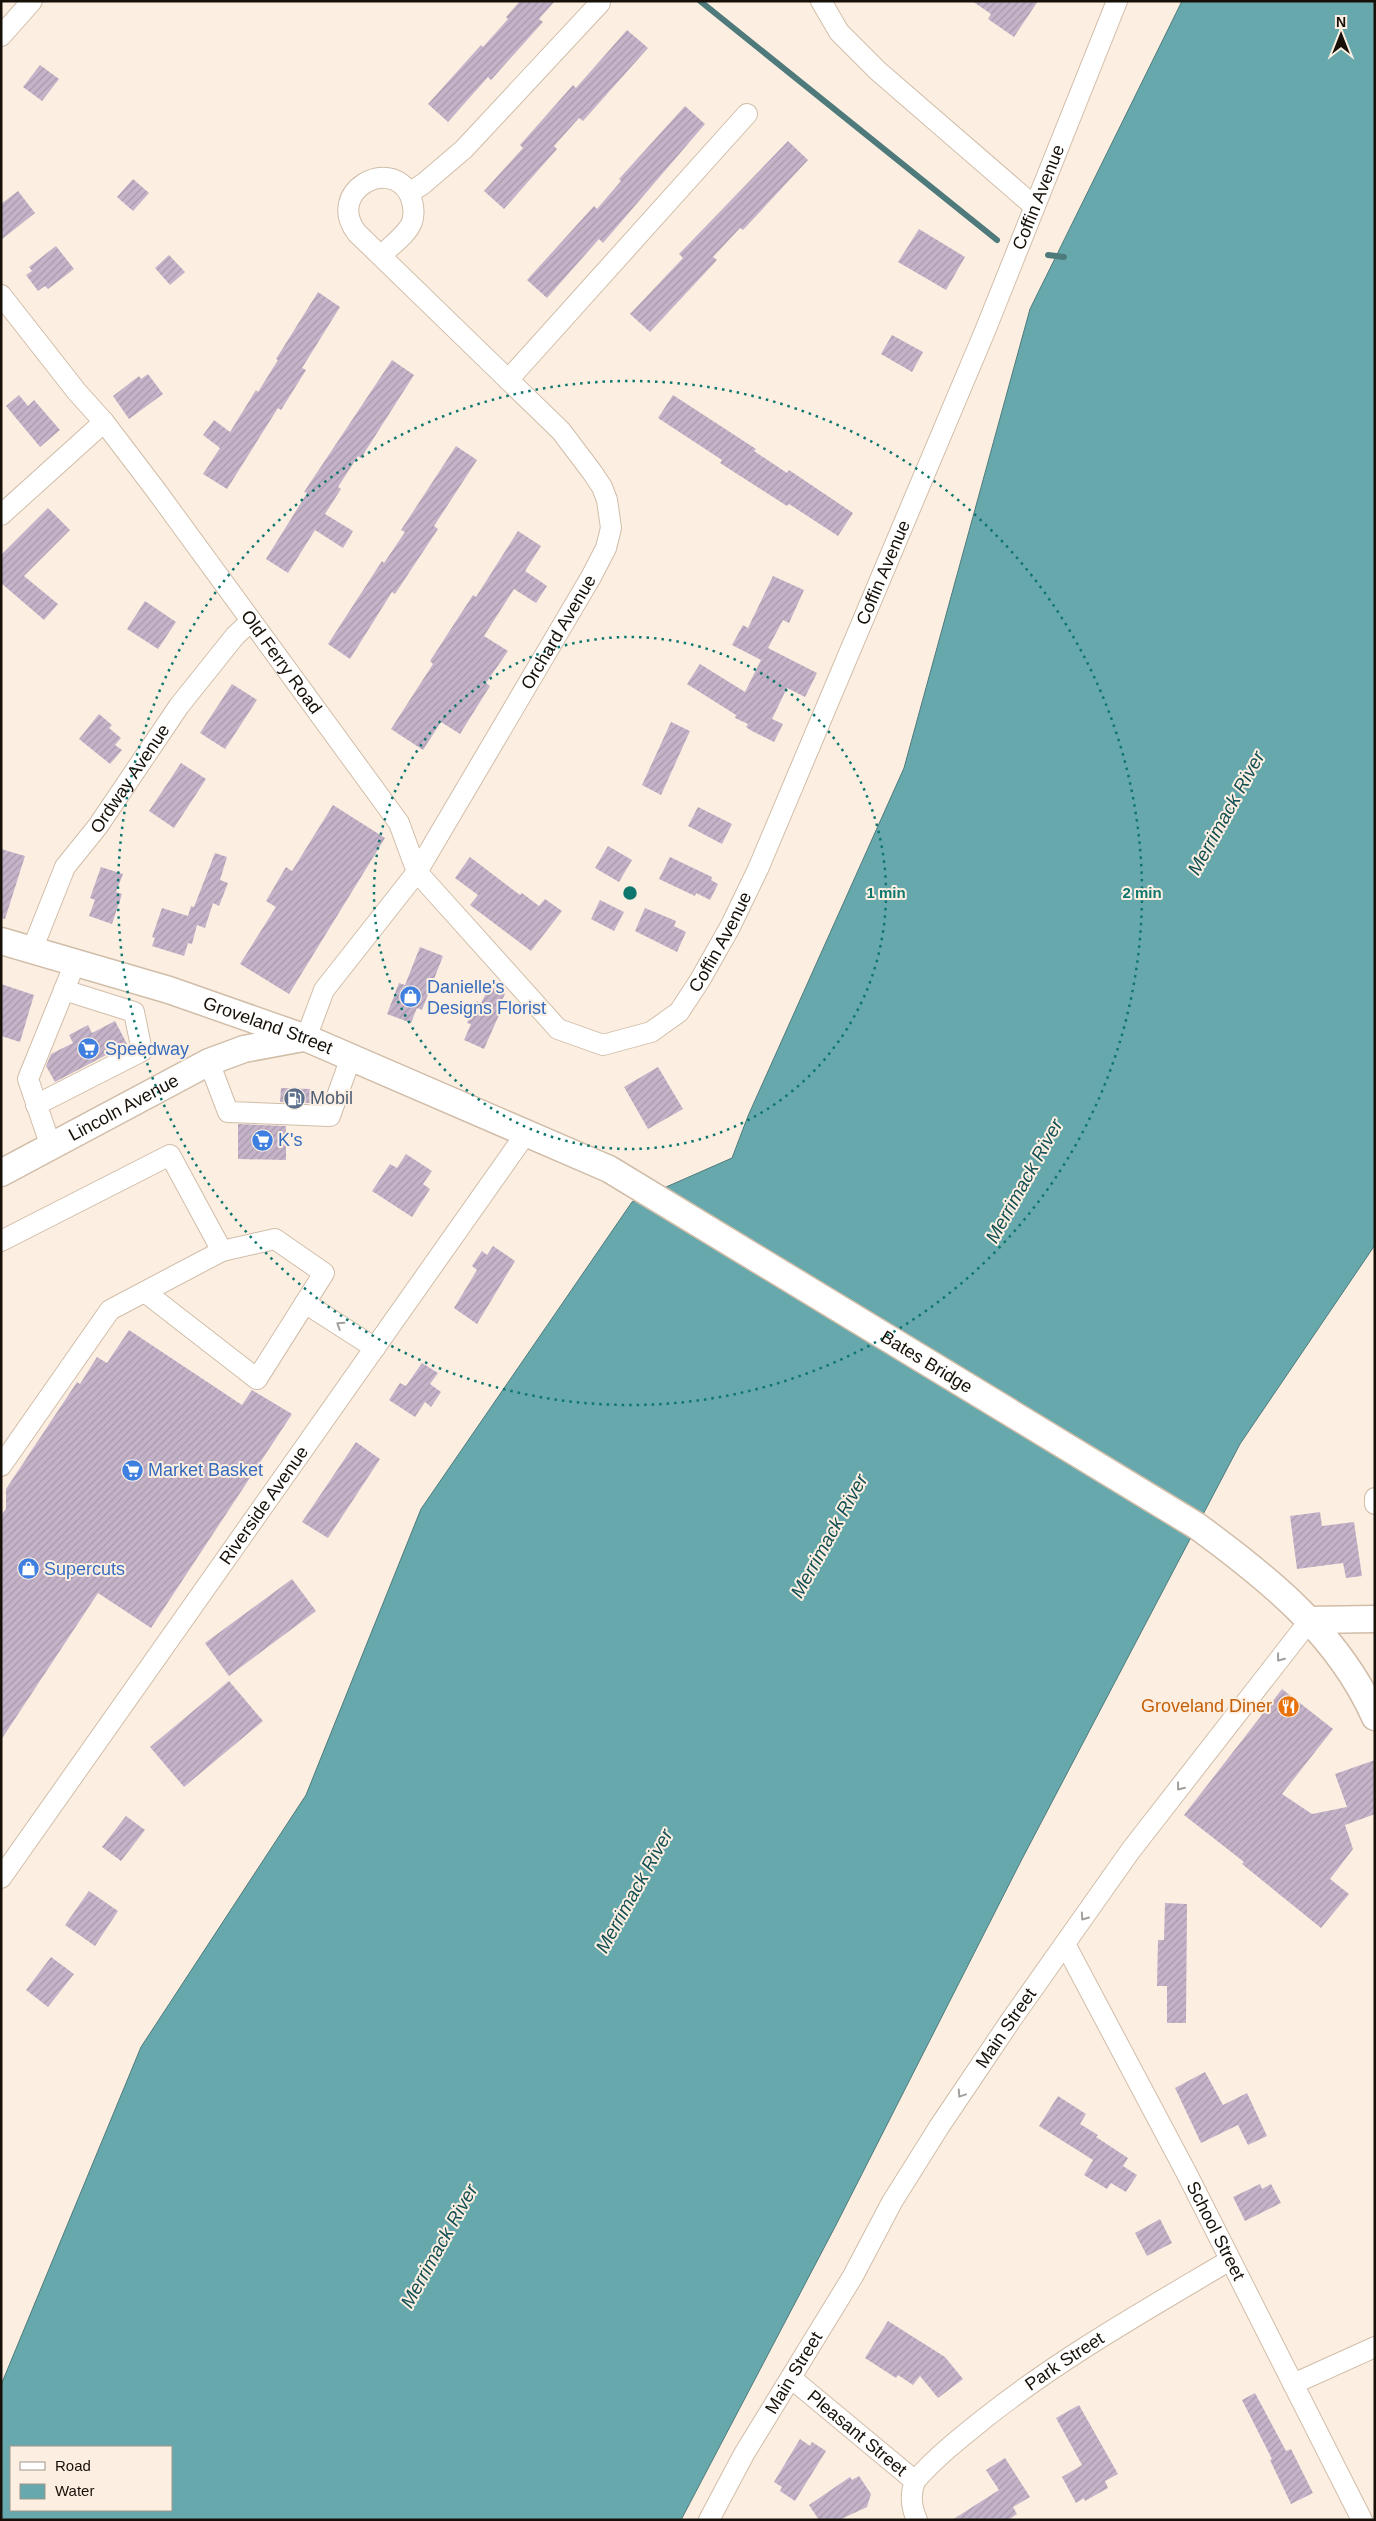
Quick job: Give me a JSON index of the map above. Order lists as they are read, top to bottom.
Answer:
{
  "streets": {
    "main road": ["Groveland Street", "Lincoln Avenue", "Bates Bridge"],
    "street": [
      "Coffin Avenue",
      "Orchard Avenue",
      "Old Ferry Road",
      "Ordway Avenue",
      "Riverside Avenue",
      "Main Street",
      "School Street",
      "Park Street",
      "Pleasant Street"
    ]
  },
  "crossings": [
    ["Coffin Avenue", "Old Ferry Road"],
    ["Orchard Avenue", "Old Ferry Road"],
    ["Orchard Avenue", "Groveland Street"],
    ["Orchard Avenue", "Lincoln Avenue"],
    ["Old Ferry Road", "Ordway Avenue"],
    ["Ordway Avenue", "Groveland Street"],
    ["Groveland Street", "Lincoln Avenue"],
    ["Groveland Street", "Bates Bridge"],
    ["Groveland Street", "Riverside Avenue"],
    ["Bates Bridge", "Riverside Avenue"],
    ["Bates Bridge", "Main Street"],
    ["Main Street", "School Street"],
    ["Main Street", "Pleasant Street"],
    ["School Street", "Park Street"],
    ["Park Street", "Pleasant Street"]
  ],
  "one_way": ["Main Street"],
  "water": ["Merrimack River"],
  "places": {
    "shop": ["Danielle's Designs Florist", "Supercuts"],
    "supermarket": ["Speedway", "K's", "Market Basket"],
    "fuel station": ["Mobil"],
    "restaurant": ["Groveland Diner"]
  },
  "legend": ["Road", "Water"],
  "north": "top",
  "rings": ["1 min", "2 min"]
}
